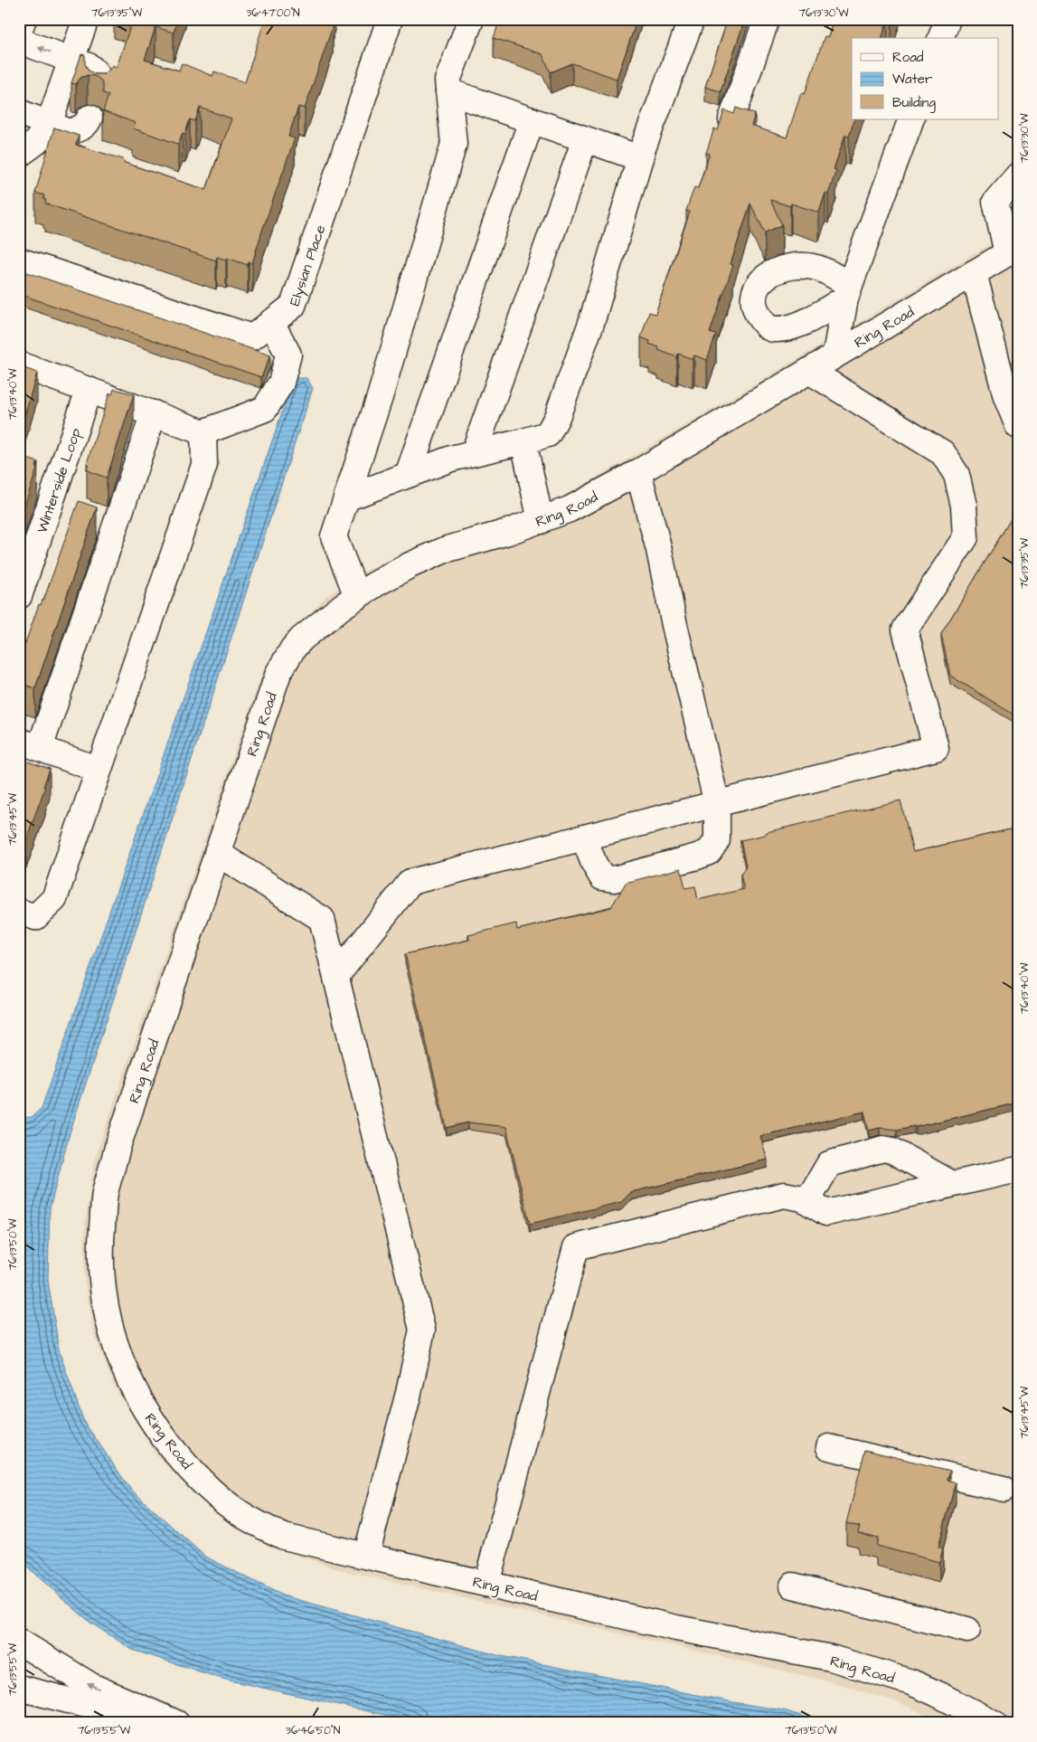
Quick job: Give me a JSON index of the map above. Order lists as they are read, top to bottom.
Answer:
{
  "streets": {
    "main road": ["Elysian Place", "Ring Road", "Winterside Loop"]
  },
  "legend": ["Road", "Water", "Building"],
  "coordinates": [
    "76°13'35\"W",
    "36°47'00\"N",
    "76°13'30\"W",
    "76°13'40\"W",
    "76°13'45\"W",
    "76°13'50\"W",
    "76°13'55\"W",
    "36°46'50\"N"
  ]
}
